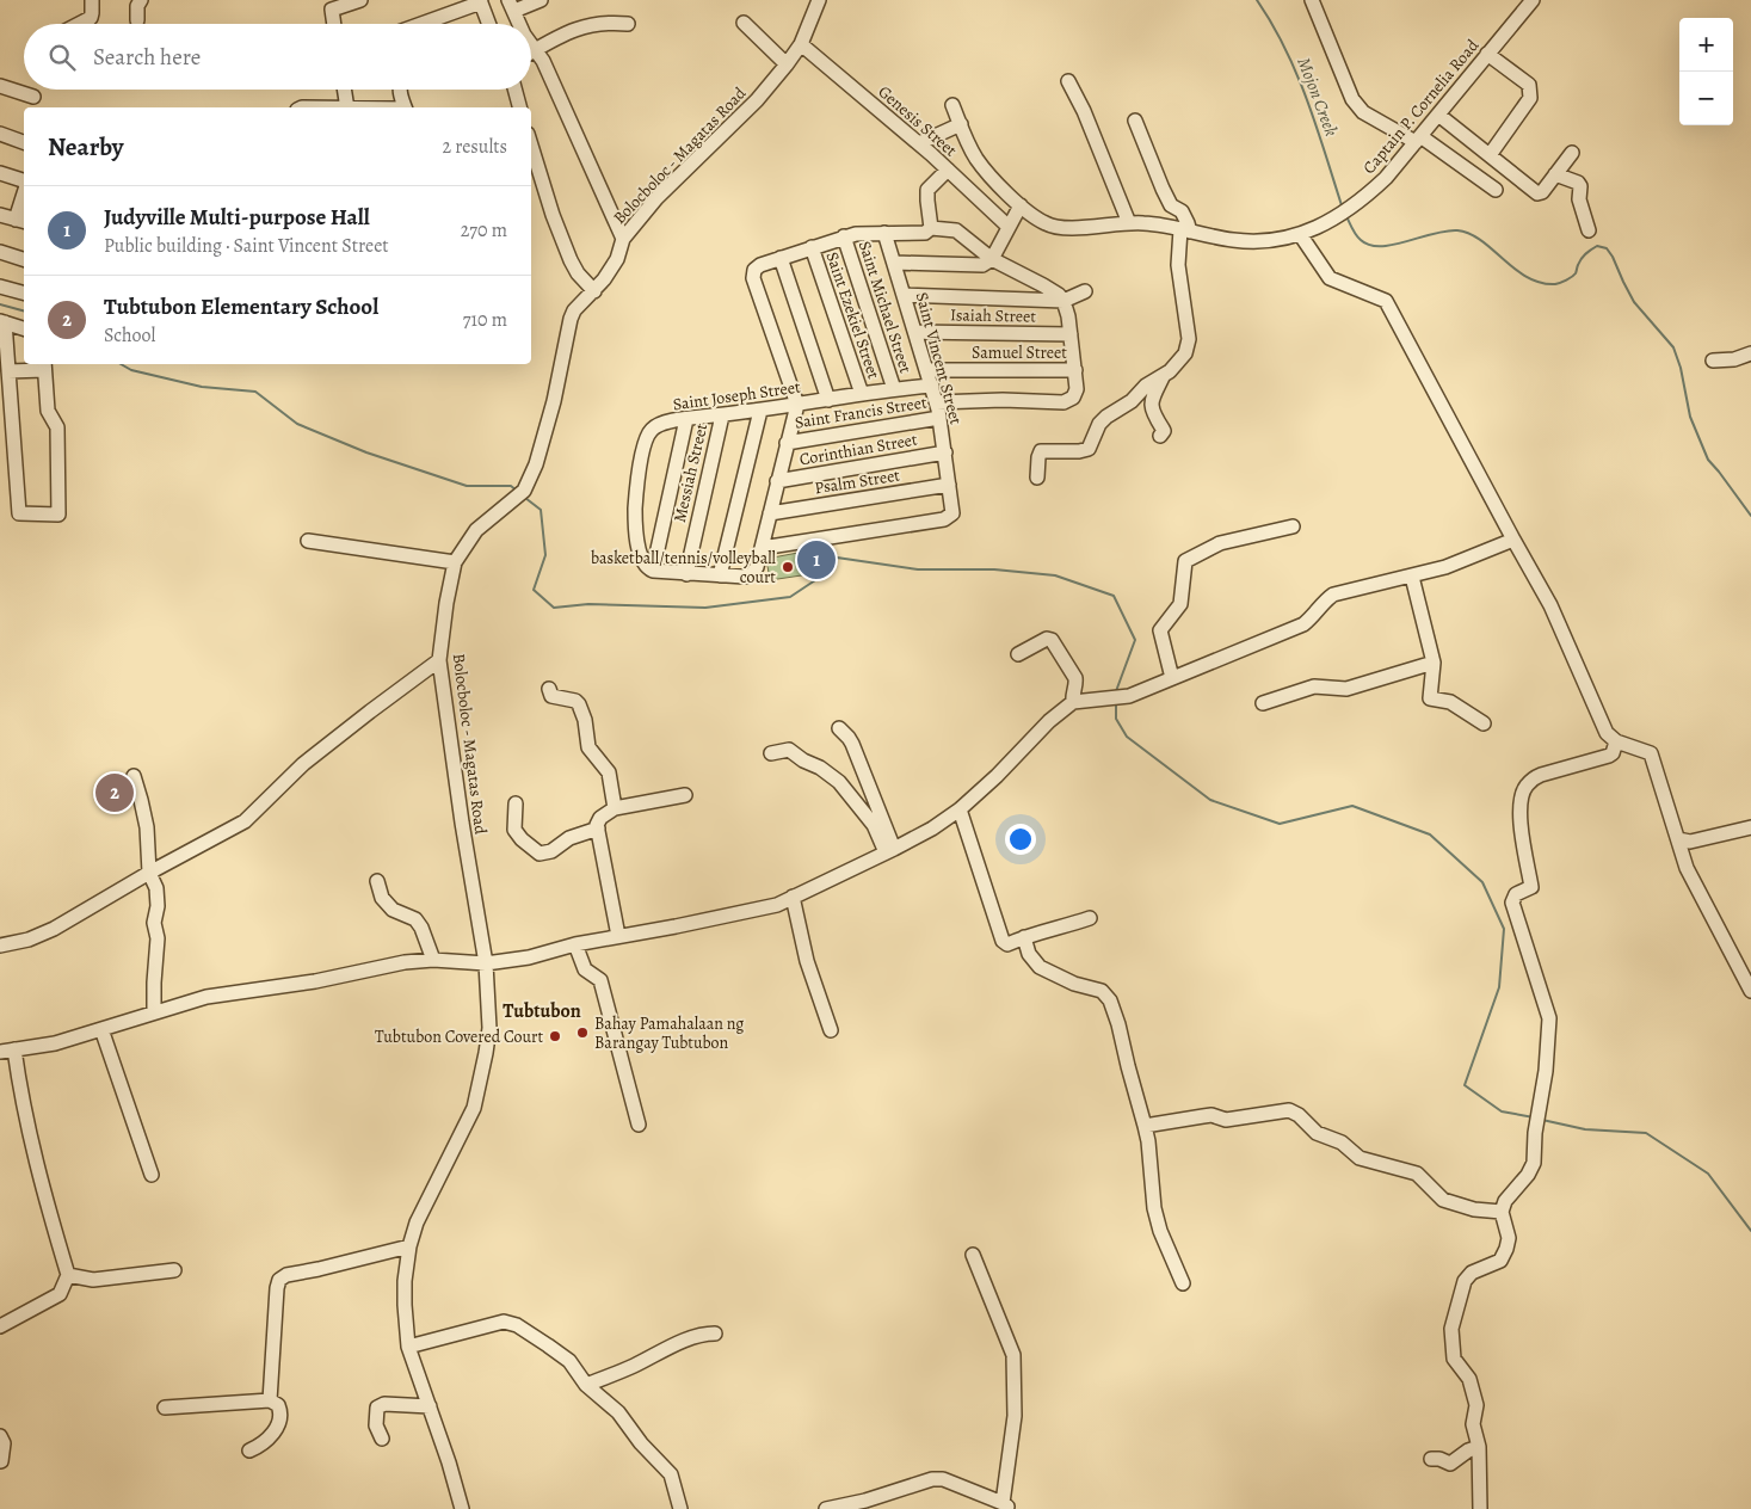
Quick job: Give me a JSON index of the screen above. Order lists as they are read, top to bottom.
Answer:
{
  "streets": {
    "street": [
      "Captain P. Cornelia Road",
      "Genesis Street",
      "Bolocboloc - Magatas Road",
      "Saint Michael Street",
      "Saint Ezekiel Street",
      "Isaiah Street",
      "Samuel Street",
      "Saint Vincent Street",
      "Saint Joseph Street",
      "Saint Francis Street",
      "Corinthian Street",
      "Messiah Street",
      "Psalm Street"
    ]
  },
  "crossings": [
    ["Genesis Street", "Bolocboloc - Magatas Road"],
    ["Saint Michael Street", "Saint Joseph Street"],
    ["Saint Ezekiel Street", "Saint Joseph Street"],
    ["Isaiah Street", "Saint Vincent Street"],
    ["Samuel Street", "Saint Vincent Street"],
    ["Saint Vincent Street", "Saint Joseph Street"],
    ["Saint Vincent Street", "Saint Francis Street"],
    ["Saint Vincent Street", "Corinthian Street"],
    ["Saint Vincent Street", "Psalm Street"],
    ["Saint Joseph Street", "Messiah Street"]
  ],
  "districts": ["Tubtubon"],
  "water": ["Mojon Creek"],
  "places": ["basketball/tennis/volleyball court", "Bahay Pamahalaan ng Barangay Tubtubon", "Tubtubon Covered Court"],
  "page": {
    "map_buttons": ["+", "−"],
    "search": "Search here",
    "heading": ["Nearby", "2 results"],
    "list": [
      {
        "mark": "1",
        "name": "Judyville Multi-purpose Hall",
        "note": "Public building · Saint Vincent Street",
        "value": "270 m"
      },
      {
        "mark": "2",
        "name": "Tubtubon Elementary School",
        "note": "School",
        "value": "710 m"
      }
    ],
    "pins": ["1", "2"]
  }
}
